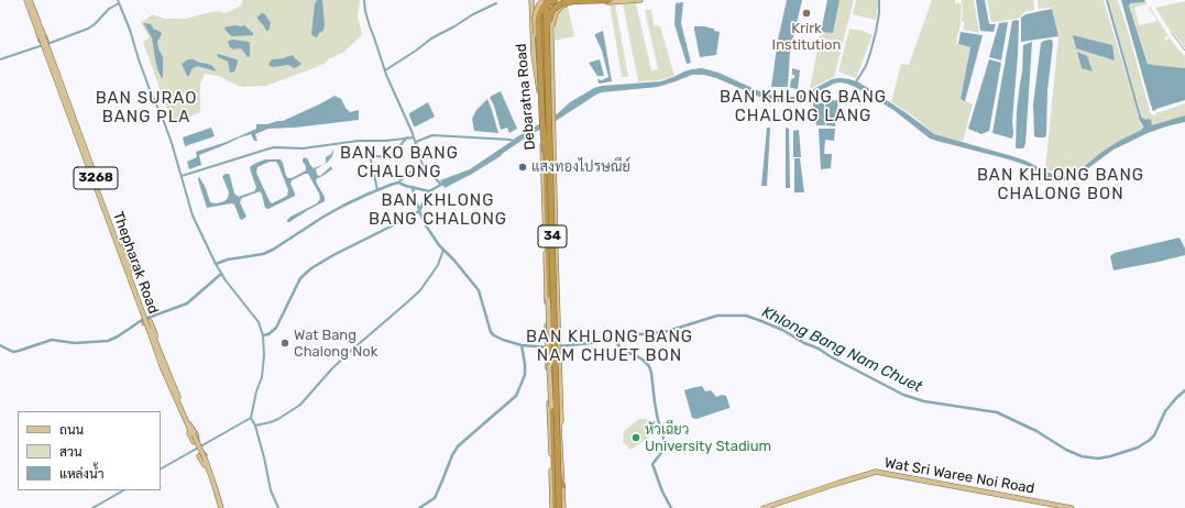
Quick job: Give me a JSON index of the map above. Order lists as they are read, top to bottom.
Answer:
{
  "streets": {
    "highway": ["Debaratna Road", "34"],
    "main road": ["3268", "Thepharak Road", "Wat Sri Waree Noi Road"]
  },
  "districts": [
    "BAN KHLONG BANG CHALONG LANG",
    "BAN SURAO BANG PLA",
    "BAN KO BANG CHALONG",
    "BAN KHLONG BANG CHALONG BON",
    "BAN KHLONG BANG CHALONG",
    "BAN KHLONG BANG NAM CHUET BON"
  ],
  "water": ["Khlong Bang Nam Chuet"],
  "places": [
    "Krirk Institution",
    "แสงทองไปรษณีย์",
    "Wat Bang Chalong Nok",
    "หัวเฉียว University Stadium"
  ],
  "legend": ["ถนน", "สวน", "แหล่งน้ำ"]
}
